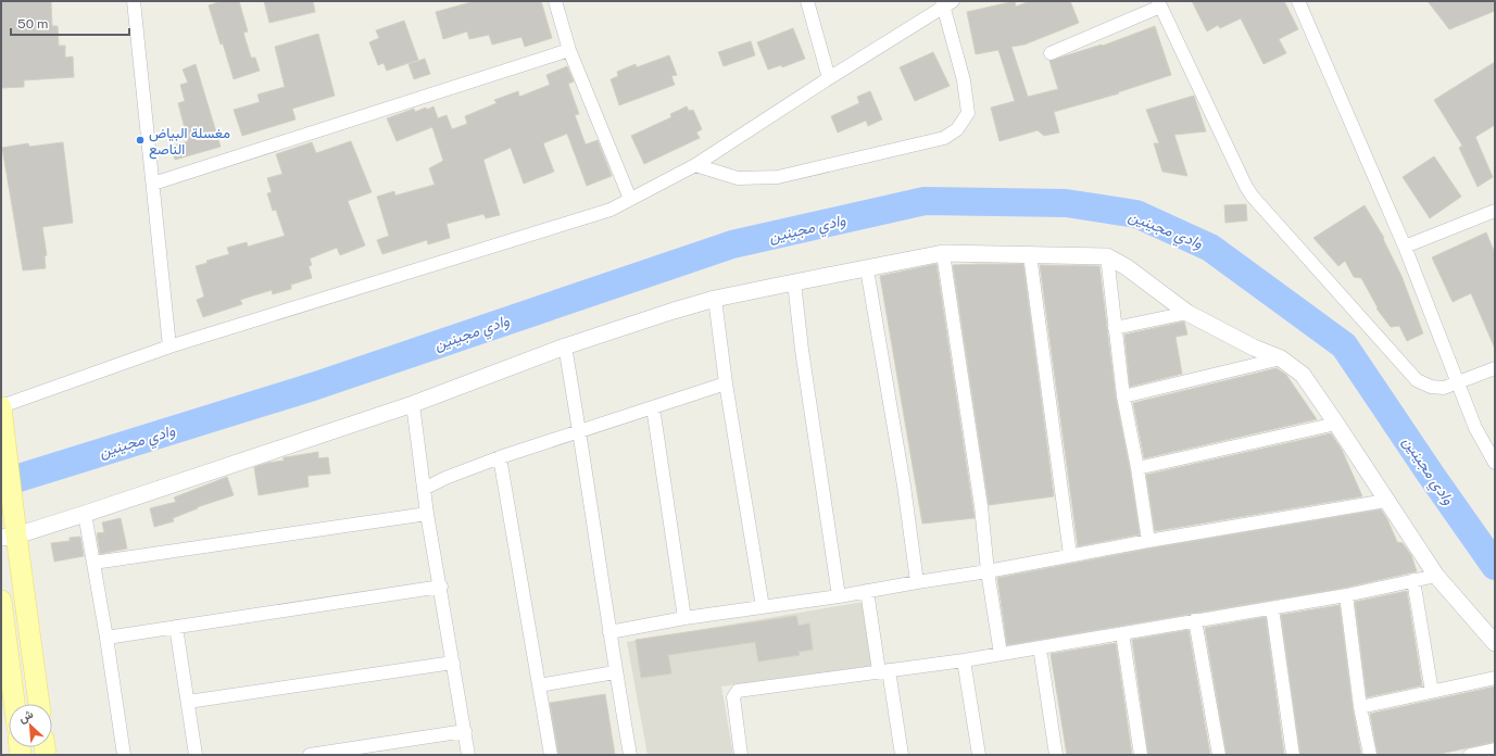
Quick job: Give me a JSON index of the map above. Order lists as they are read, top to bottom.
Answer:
{
  "water": ["وادي مجينين"],
  "places": ["مغسلة البياض الناصع"],
  "scale_bar": "50 m",
  "north": "top left"
}
